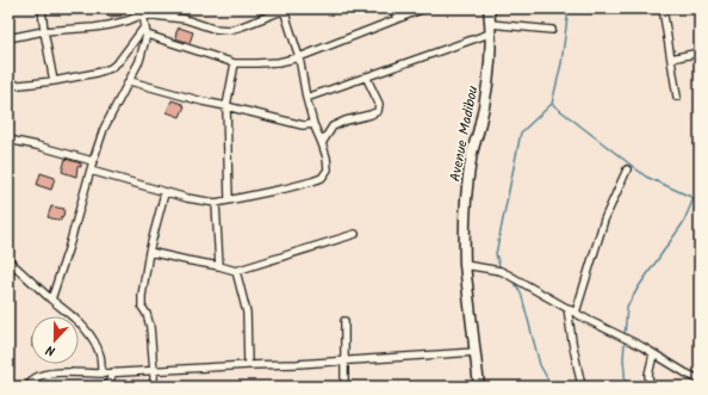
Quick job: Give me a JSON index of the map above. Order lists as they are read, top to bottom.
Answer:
{
  "streets": {
    "street": ["Avenue Madibou"]
  },
  "north": "bottom"
}
